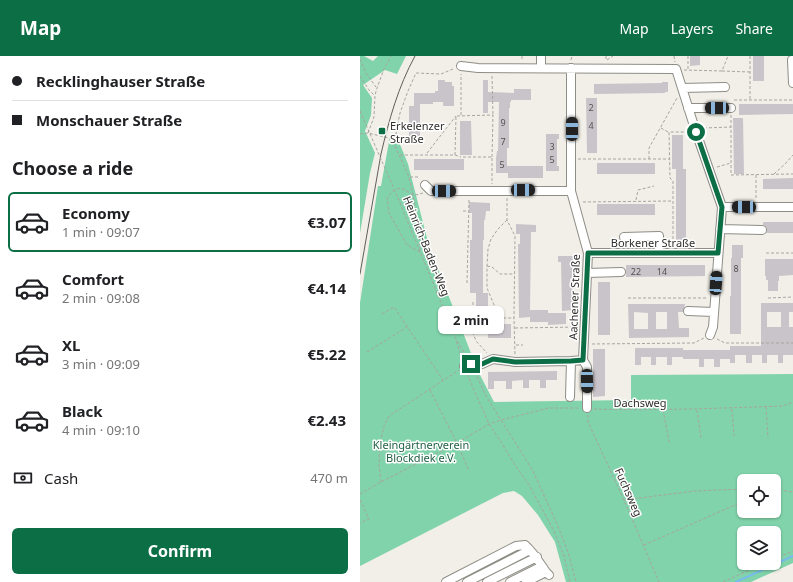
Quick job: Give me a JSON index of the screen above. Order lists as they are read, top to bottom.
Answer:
{
  "streets": {
    "street": ["Borkener Straße", "Aachener Straße"],
    "path": ["Heinrich-Baden-Weg", "Dachsweg", "Fuchsweg"]
  },
  "crossings": [
    ["Borkener Straße", "Aachener Straße"],
    ["Heinrich-Baden-Weg", "Dachsweg"],
    ["Aachener Straße", "Dachsweg"],
    ["Aachener Straße", "Fuchsweg"],
    ["Dachsweg", "Fuchsweg"]
  ],
  "parks": ["Kleingärtnerverein Blockdiek e.V."],
  "places": {
    "transit": ["Erkelenzer Straße"]
  },
  "house_numbers": [
    "2",
    "9",
    "4",
    "7",
    "3",
    "5",
    "5",
    "8",
    "22",
    "14"
  ],
  "page": {
    "header": "Map",
    "nav": ["Map", "Layers", "Share"],
    "banner": ["Recklinghauser Straße", "Monschauer Straße"],
    "heading": "Choose a ride",
    "list": [
      {
        "name": "Economy",
        "note": "1 min · 09:07",
        "value": "€3.07"
      },
      {
        "name": "Comfort",
        "note": "2 min · 09:08",
        "value": "€4.14"
      },
      {
        "name": "XL",
        "note": "3 min · 09:09",
        "value": "€5.22"
      },
      {
        "name": "Black",
        "note": "4 min · 09:10",
        "value": "€2.43"
      }
    ],
    "bubble": "2 min",
    "pay": ["Cash", "470 m"],
    "buttons": "Confirm"
  }
}
